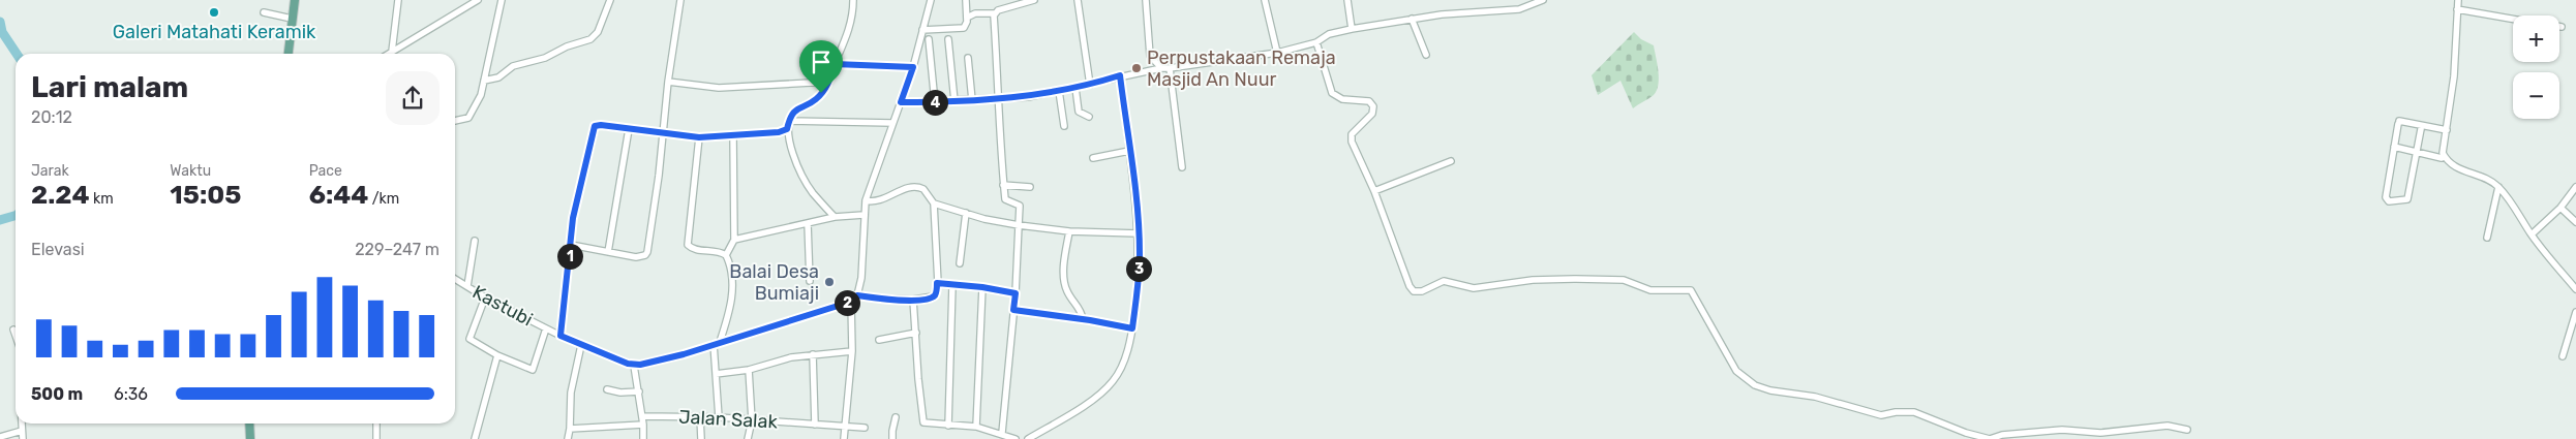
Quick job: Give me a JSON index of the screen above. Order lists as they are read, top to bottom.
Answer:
{
  "streets": {
    "street": ["Kastubi", "Jalan Salak"]
  },
  "places": ["Galeri Matahati Keramik", "Perpustakaan Remaja Masjid An Nuur", "Balai Desa Bumiaji"],
  "page": {
    "map_buttons": ["+", "−"],
    "heading": ["Lari malam", "20:12"],
    "pins": [
      "4",
      "1",
      "3",
      "2"
    ],
    "stats": [
      ["Jarak", "2.24 km"],
      ["Waktu", "15:05"],
      ["Pace", "6:44 /km"]
    ],
    "chart": ["Elevasi", "229–247 m"],
    "list": [
      {
        "name": "500 m",
        "note": "6:36"
      }
    ]
  }
}
